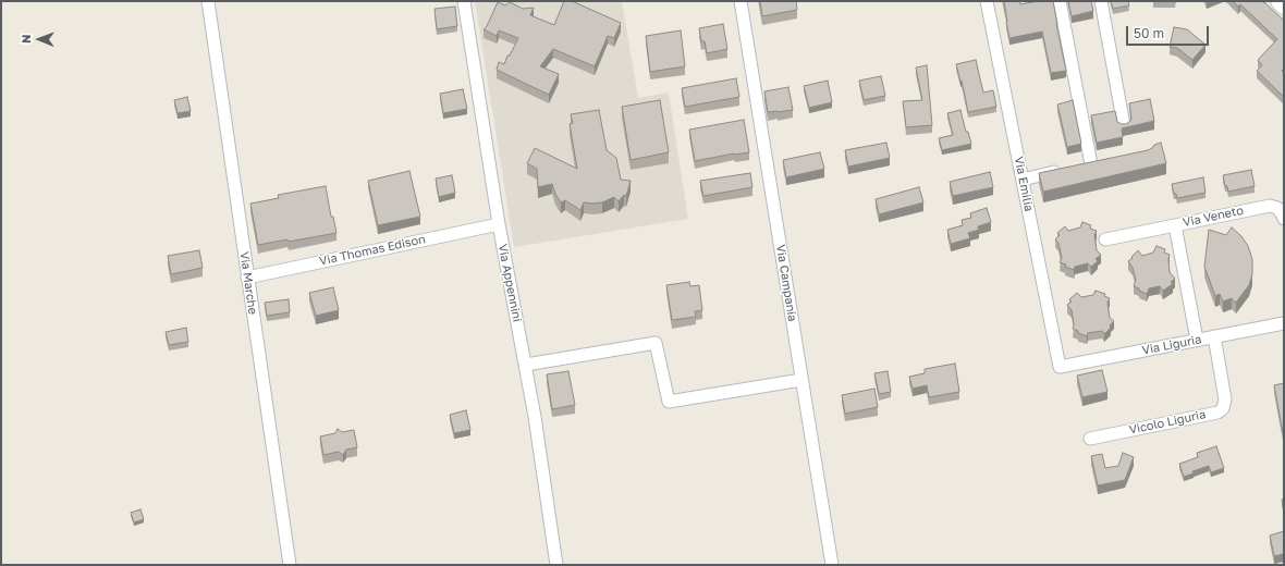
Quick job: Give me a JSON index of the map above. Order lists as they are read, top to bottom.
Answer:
{
  "streets": {
    "street": [
      "Via Emilia",
      "Via Veneto",
      "Via Thomas Edison",
      "Via Marche",
      "Via Appennini",
      "Via Campania",
      "Via Liguria",
      "Vicolo Liguria"
    ]
  },
  "crossings": [
    ["Via Emilia", "Via Liguria"],
    ["Via Veneto", "Via Liguria"],
    ["Via Thomas Edison", "Via Marche"],
    ["Via Thomas Edison", "Via Appennini"],
    ["Via Liguria", "Vicolo Liguria"]
  ],
  "scale_bar": "50 m",
  "north": "left"
}
